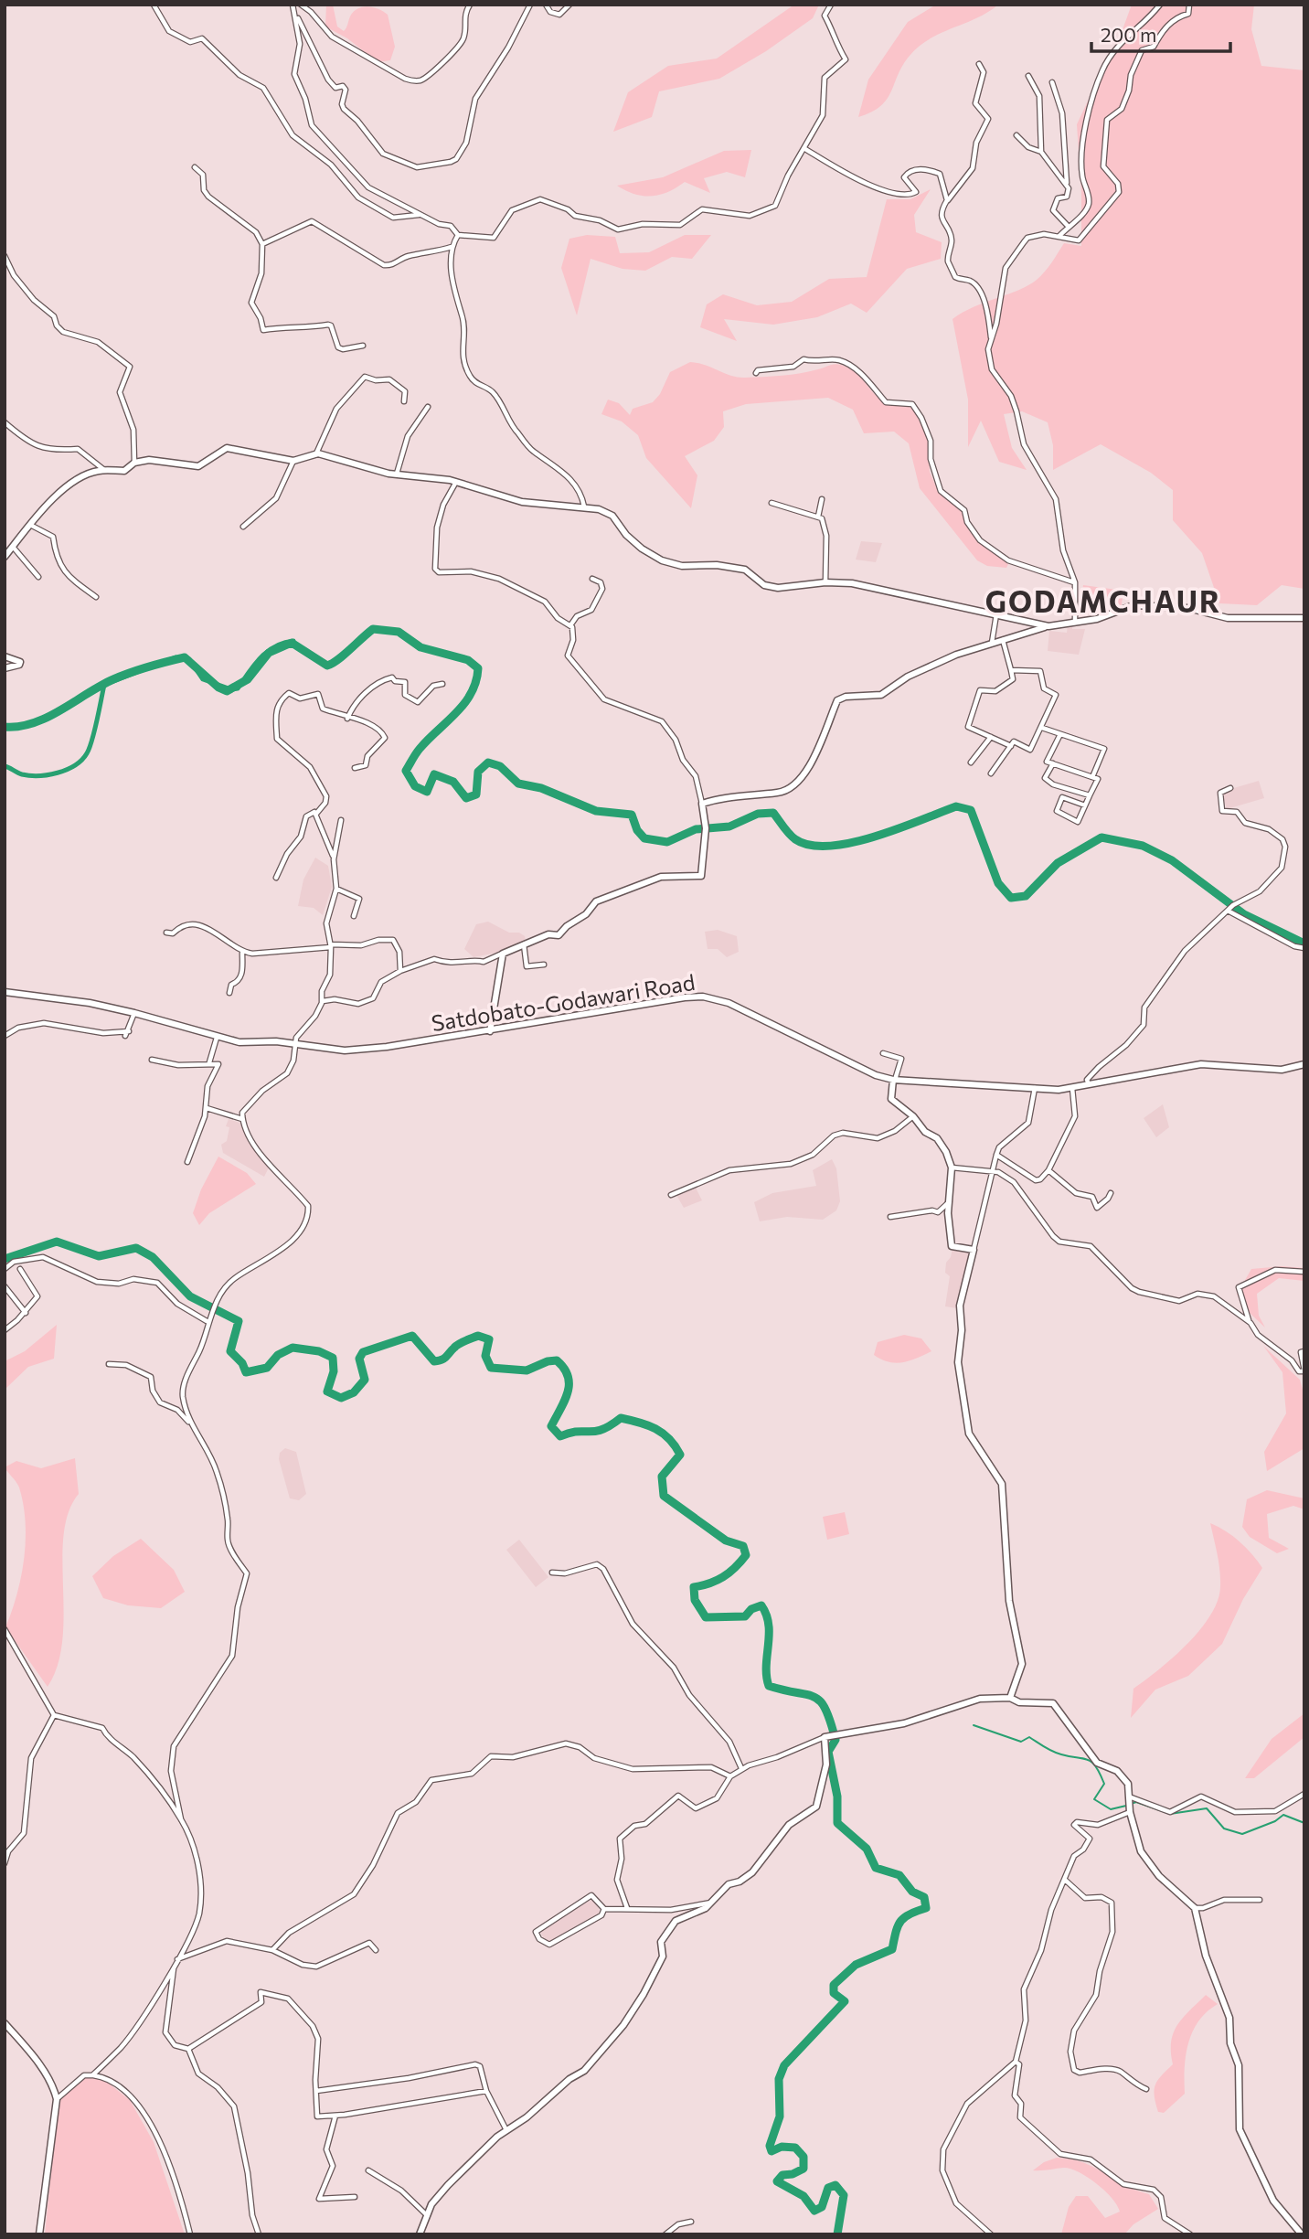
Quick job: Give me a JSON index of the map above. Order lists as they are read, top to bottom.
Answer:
{
  "streets": {
    "street": ["Satdobato-Godawari Road"]
  },
  "districts": ["GODAMCHAUR"],
  "scale_bar": "200 m"
}
